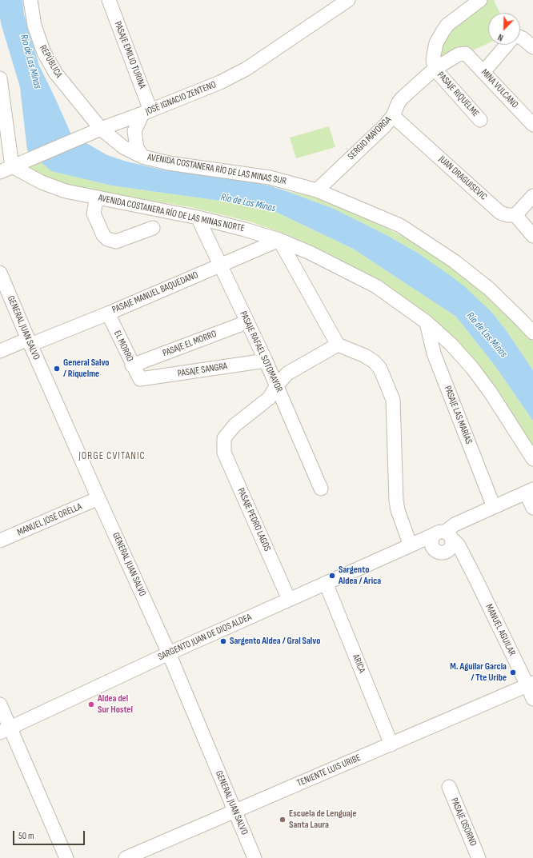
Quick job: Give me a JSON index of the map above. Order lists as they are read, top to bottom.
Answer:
{
  "streets": {
    "street": [
      "PASAJE EMILIO TURINA",
      "REPÚBLICA",
      "MINA VULCANO",
      "PASAJE RIQUELME",
      "JOSÉ IGNACIO ZENTENO",
      "SERGIO MAYORGA",
      "AVENIDA COSTANERA RÍO DE LAS MINAS SUR",
      "JUAN DRAGUISEVIC",
      "AVENIDA COSTANERA RÍO DE LAS MINAS NORTE",
      "PASAJE MANUEL BAQUEDANO",
      "GENERAL JUAN SALVO",
      "PASAJE EL MORRO",
      "EL MORRO",
      "PASAJE RAFAEL SOTOMAYOR",
      "PASAJE SANGRA",
      "PASAJE LAS MARÍAS",
      "MANUEL JOSÉ ORELLA",
      "PASAJE PEDRO LAGOS",
      "MANUEL AGUILAR",
      "SARGENTO JUAN DE DIOS ALDEA",
      "ARICA",
      "TENIENTE LUIS URIBE",
      "PASAJE OSORNO"
    ]
  },
  "crossings": [
    ["PASAJE EMILIO TURINA", "JOSÉ IGNACIO ZENTENO"],
    ["PASAJE EMILIO TURINA", "AVENIDA COSTANERA RÍO DE LAS MINAS SUR"],
    ["REPÚBLICA", "JOSÉ IGNACIO ZENTENO"],
    ["REPÚBLICA", "AVENIDA COSTANERA RÍO DE LAS MINAS SUR"],
    ["MINA VULCANO", "SERGIO MAYORGA"],
    ["PASAJE RIQUELME", "SERGIO MAYORGA"],
    ["JOSÉ IGNACIO ZENTENO", "AVENIDA COSTANERA RÍO DE LAS MINAS SUR"],
    ["JOSÉ IGNACIO ZENTENO", "AVENIDA COSTANERA RÍO DE LAS MINAS NORTE"],
    ["SERGIO MAYORGA", "AVENIDA COSTANERA RÍO DE LAS MINAS SUR"],
    ["SERGIO MAYORGA", "JUAN DRAGUISEVIC"],
    ["AVENIDA COSTANERA RÍO DE LAS MINAS NORTE", "PASAJE MANUEL BAQUEDANO"],
    ["AVENIDA COSTANERA RÍO DE LAS MINAS NORTE", "PASAJE RAFAEL SOTOMAYOR"],
    ["AVENIDA COSTANERA RÍO DE LAS MINAS NORTE", "PASAJE LAS MARÍAS"],
    ["PASAJE MANUEL BAQUEDANO", "GENERAL JUAN SALVO"],
    ["PASAJE MANUEL BAQUEDANO", "EL MORRO"],
    ["PASAJE MANUEL BAQUEDANO", "PASAJE RAFAEL SOTOMAYOR"],
    ["GENERAL JUAN SALVO", "MANUEL JOSÉ ORELLA"],
    ["GENERAL JUAN SALVO", "SARGENTO JUAN DE DIOS ALDEA"],
    ["GENERAL JUAN SALVO", "TENIENTE LUIS URIBE"],
    ["PASAJE EL MORRO", "EL MORRO"],
    ["PASAJE EL MORRO", "PASAJE RAFAEL SOTOMAYOR"],
    ["EL MORRO", "PASAJE SANGRA"],
    ["PASAJE RAFAEL SOTOMAYOR", "PASAJE SANGRA"],
    ["PASAJE RAFAEL SOTOMAYOR", "PASAJE PEDRO LAGOS"],
    ["PASAJE LAS MARÍAS", "SARGENTO JUAN DE DIOS ALDEA"],
    ["PASAJE PEDRO LAGOS", "SARGENTO JUAN DE DIOS ALDEA"],
    ["MANUEL AGUILAR", "SARGENTO JUAN DE DIOS ALDEA"],
    ["MANUEL AGUILAR", "TENIENTE LUIS URIBE"],
    ["SARGENTO JUAN DE DIOS ALDEA", "ARICA"],
    ["ARICA", "TENIENTE LUIS URIBE"]
  ],
  "districts": ["JORGE CVITANIC"],
  "water": ["Río de Las Minas"],
  "places": [
    "General Salvo / Riquelme",
    "Sargento Aldea / Arica",
    "Sargento Aldea / Gral Salvo",
    "M. Aguilar García / Tte Uribe",
    "Aldea del Sur Hostel",
    "Escuela de Lenguaje Santa Laura"
  ],
  "scale_bar": "50 m",
  "north": "bottom left"
}
